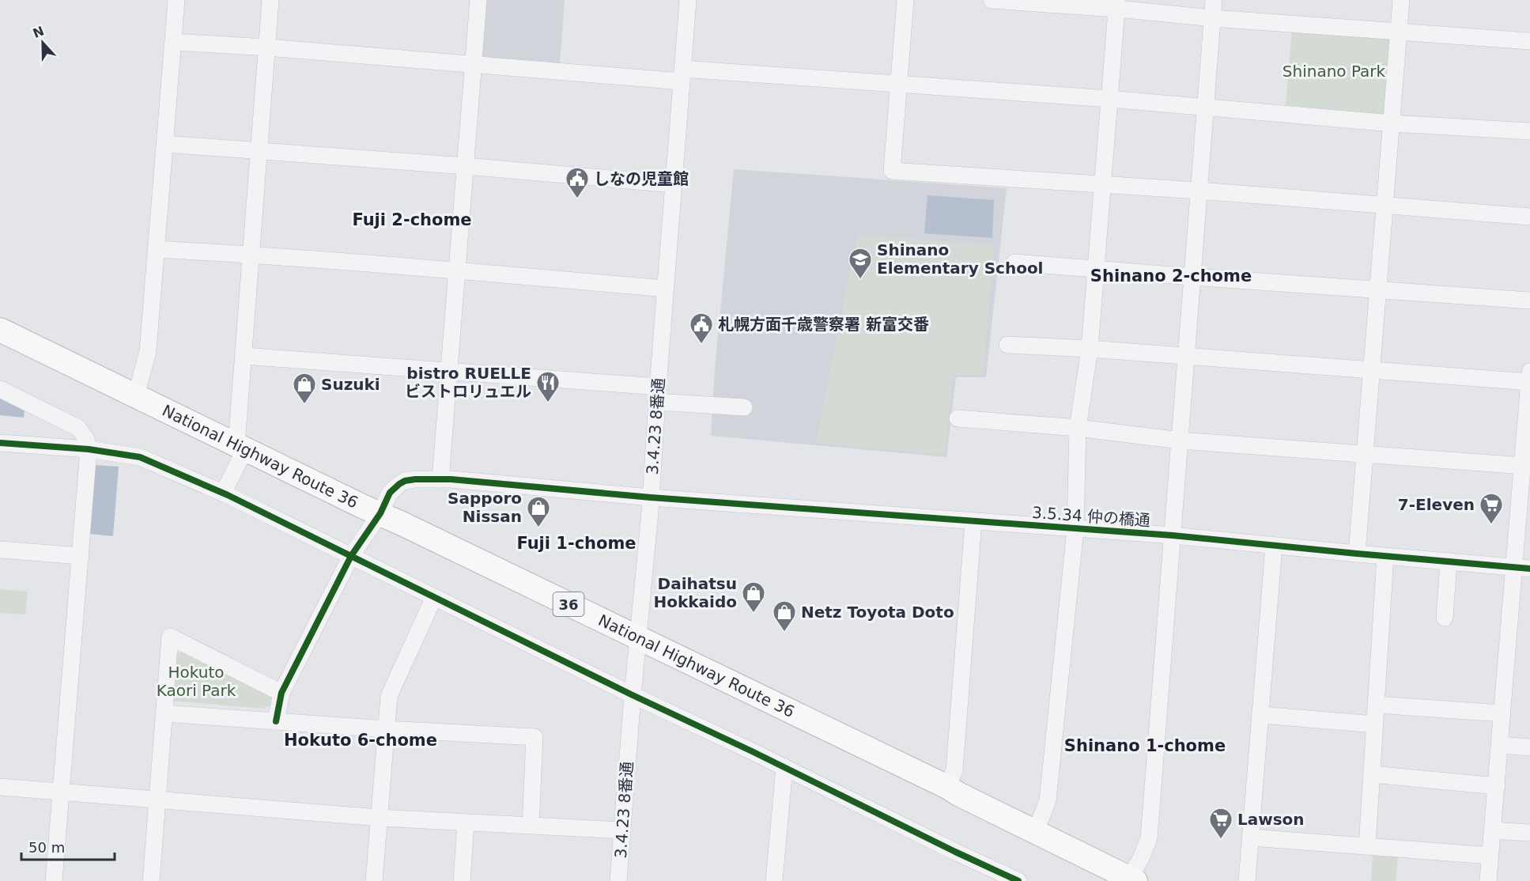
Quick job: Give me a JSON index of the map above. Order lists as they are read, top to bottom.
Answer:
{
  "streets": {
    "highway": ["National Highway Route 36", "36"],
    "street": ["3.4.23 8番通", "3.5.34 仲の橋通"]
  },
  "crossings": [
    ["3.4.23 8番通", "National Highway Route 36"],
    ["3.4.23 8番通", "3.5.34 仲の橋通"],
    ["National Highway Route 36", "3.5.34 仲の橋通"]
  ],
  "districts": [
    "Fuji 2-chome",
    "Shinano 2-chome",
    "Fuji 1-chome",
    "Hokuto 6-chome",
    "Shinano 1-chome"
  ],
  "parks": ["Shinano Park", "Hokuto Kaori Park"],
  "places": {
    "public building": ["しなの児童館", "札幌方面千歳警察署 新富交番"],
    "school or university": ["Shinano Elementary School"],
    "restaurant": ["bistro RUELLE ビストロリュエル"],
    "shop": [
      "Suzuki",
      "Sapporo Nissan",
      "Daihatsu Hokkaido",
      "Netz Toyota Doto"
    ],
    "supermarket": ["7-Eleven", "Lawson"]
  },
  "scale_bar": "50 m",
  "north": "top"
}
